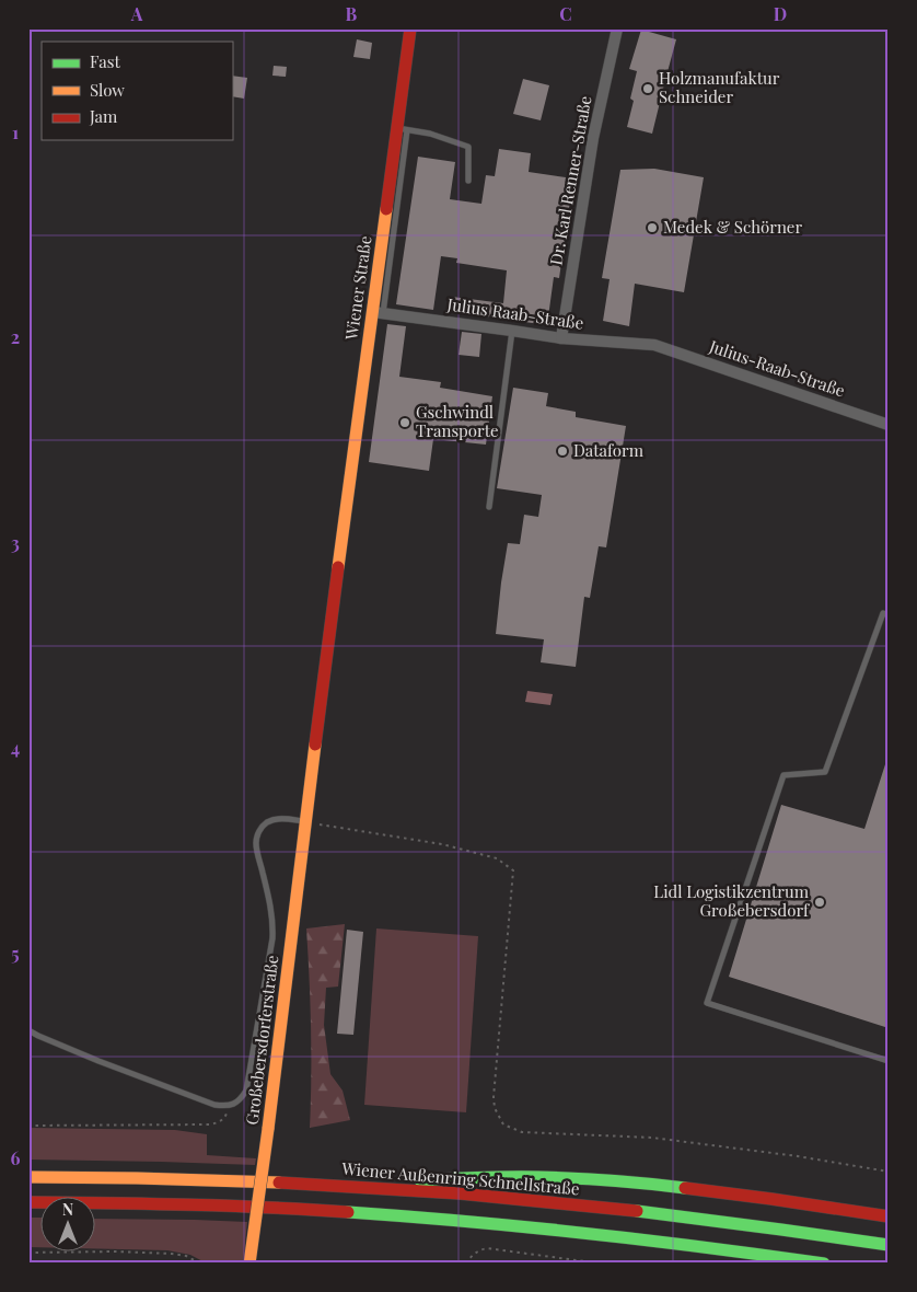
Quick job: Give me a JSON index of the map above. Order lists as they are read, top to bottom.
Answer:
{
  "streets": {
    "main road": ["Wiener Straße", "Großebersdorferstraße", "Wiener Außenring Schnellstraße"],
    "street": ["Dr. Karl Renner-Straße", "Julius Raab-Straße", "Julius-Raab-Straße"]
  },
  "crossings": [
    ["Dr. Karl Renner-Straße", "Julius Raab-Straße"],
    ["Wiener Straße", "Julius Raab-Straße"],
    ["Wiener Straße", "Großebersdorferstraße"],
    ["Julius Raab-Straße", "Julius-Raab-Straße"]
  ],
  "places": [
    "Holzmanufaktur Schneider",
    "Medek & Schörner",
    "Gschwindl Transporte",
    "Dataform",
    "Lidl Logistikzentrum Großebersdorf"
  ],
  "legend": ["Fast", "Slow", "Jam"],
  "north": "top",
  "grid": {
    "columns": [
      "A",
      "B",
      "C",
      "D"
    ],
    "rows": [
      "1",
      "2",
      "3",
      "4",
      "5",
      "6"
    ]
  }
}
